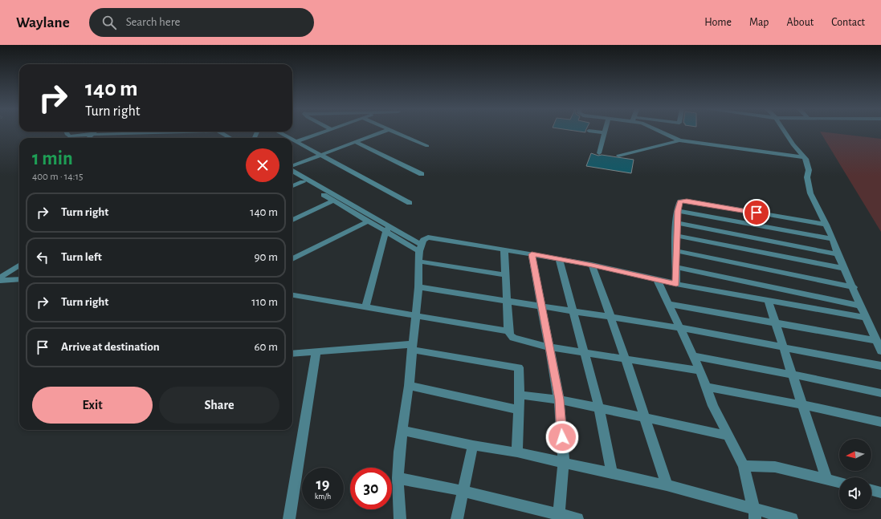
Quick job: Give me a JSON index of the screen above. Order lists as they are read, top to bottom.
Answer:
{
  "north": "left",
  "page": {
    "header": "Waylane",
    "search": "Search here",
    "nav": [
      "Home",
      "Map",
      "About",
      "Contact"
    ],
    "turn": ["140 m", "Turn right"],
    "heading": ["1 min", "400 m · 14:15"],
    "list": [
      {
        "name": "Turn right",
        "value": "140 m"
      },
      {
        "name": "Turn left",
        "value": "90 m"
      },
      {
        "name": "Turn right",
        "value": "110 m"
      },
      {
        "name": "Arrive at destination",
        "value": "60 m"
      }
    ],
    "buttons": ["Exit", "Share"],
    "speed": "19 km/h",
    "limit": "30"
  }
}
